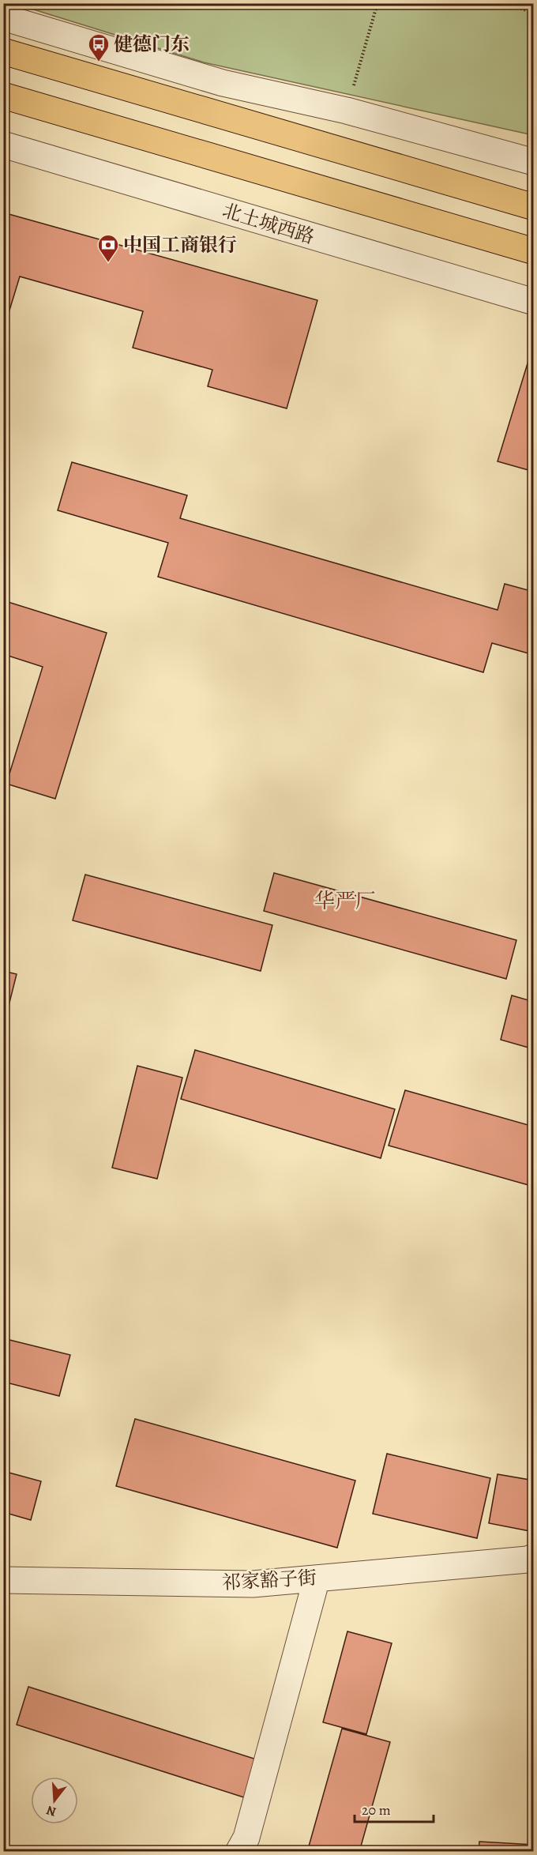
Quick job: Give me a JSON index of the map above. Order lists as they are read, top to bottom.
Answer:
{
  "streets": {
    "street": ["北土城西路", "祁家豁子街"]
  },
  "districts": ["华严厂"],
  "places": {
    "bus stop": ["健德门东"],
    "bank": ["中国工商银行"]
  },
  "scale_bar": "20 m",
  "north": "bottom"
}
